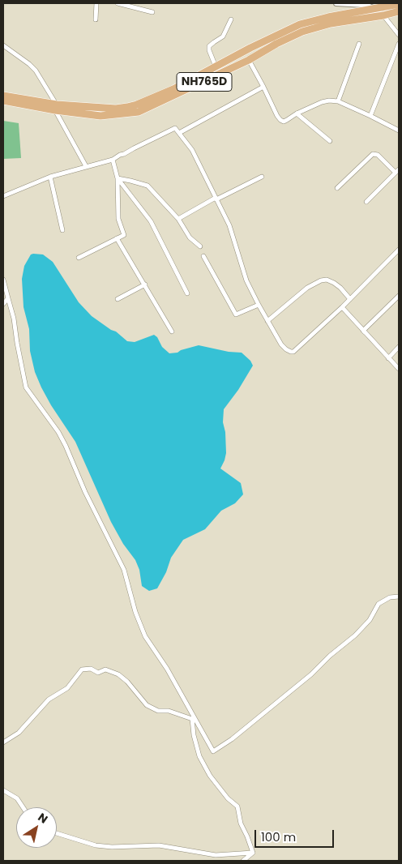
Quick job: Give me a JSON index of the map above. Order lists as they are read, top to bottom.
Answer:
{
  "streets": {
    "highway": ["NH765D"]
  },
  "scale_bar": "100 m",
  "north": "top right"
}
